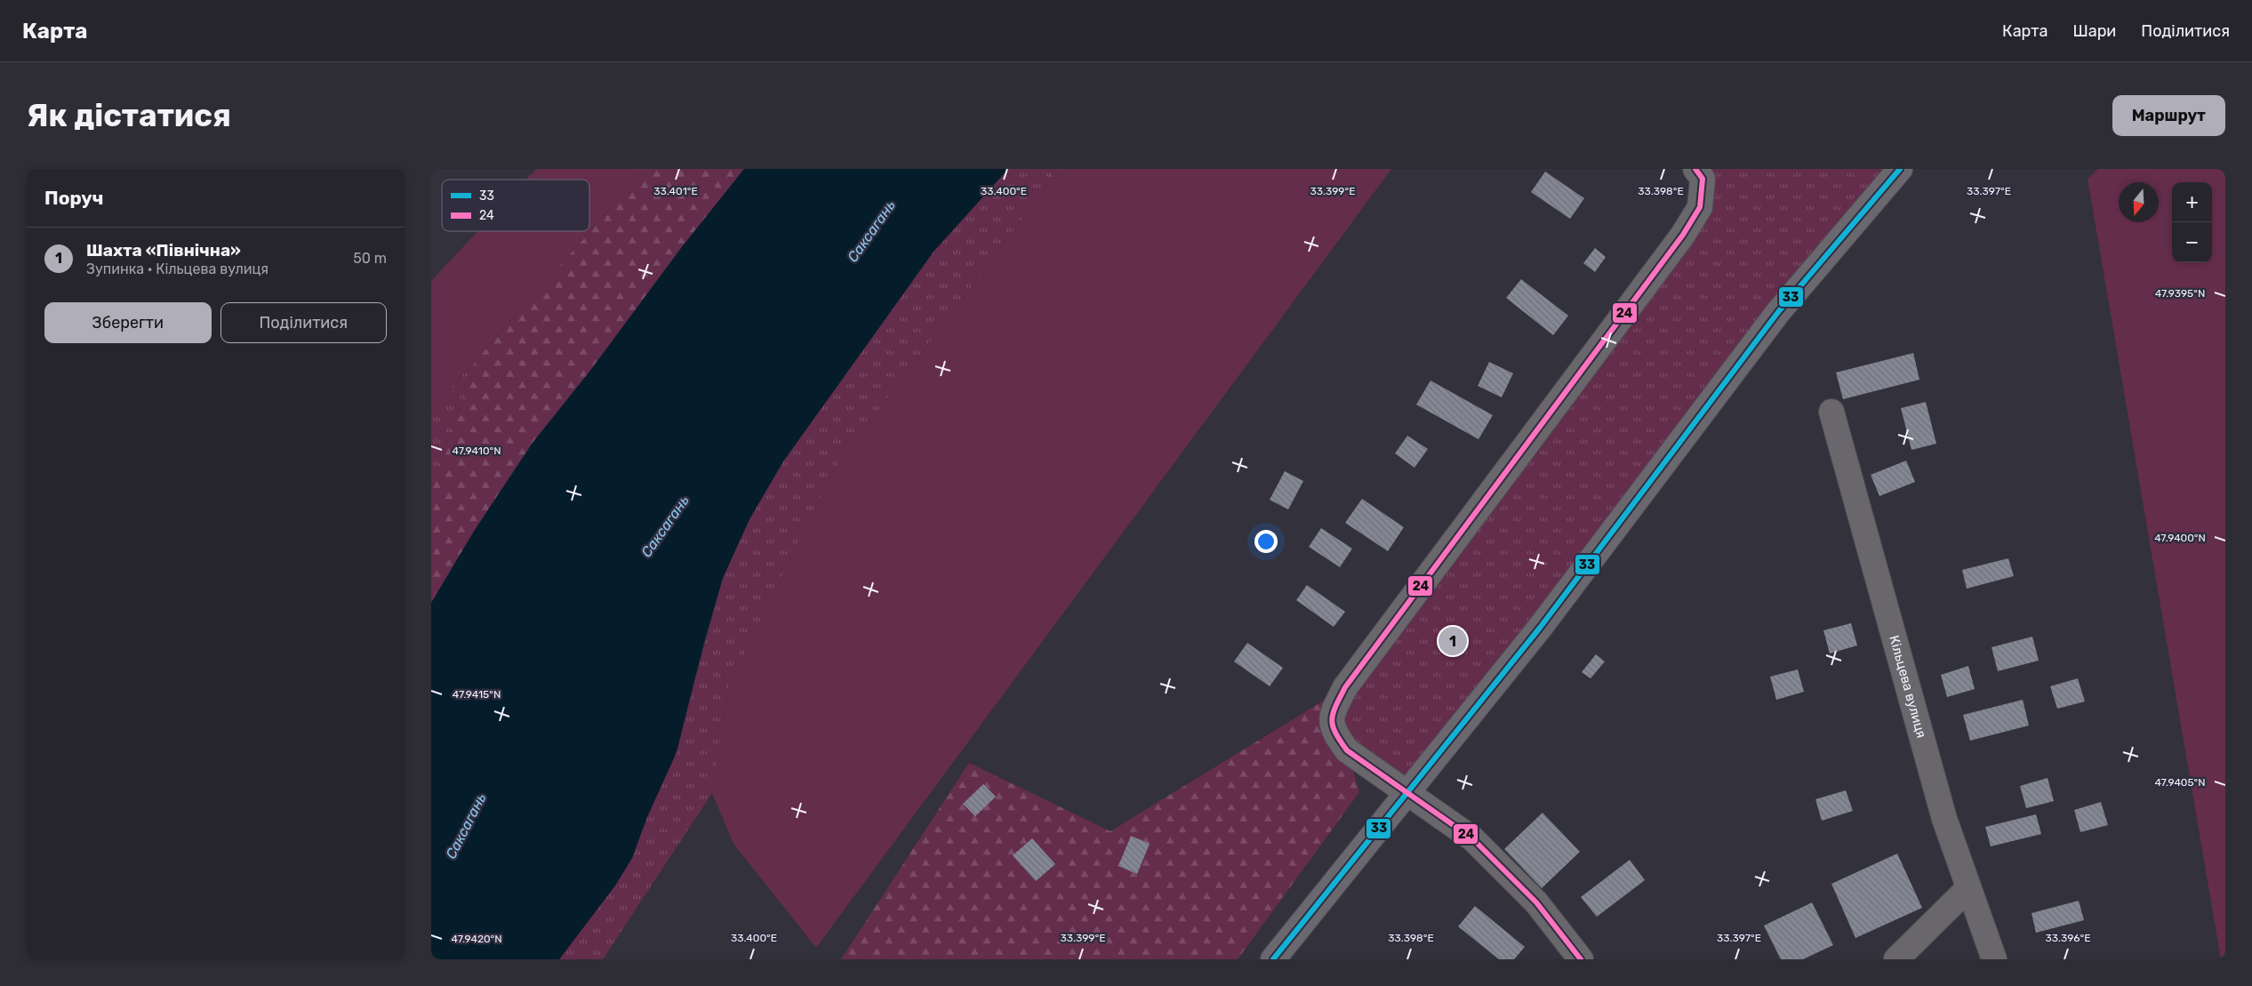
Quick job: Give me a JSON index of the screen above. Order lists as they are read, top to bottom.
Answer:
{
  "streets": {
    "street": ["Кільцева вулиця"]
  },
  "water": ["Саксагань"],
  "lines": ["transit line 33", "transit line 24"],
  "legend": ["33", "24"],
  "north": "bottom",
  "page": {
    "header": "Карта",
    "nav": ["Карта", "Шари", "Поділитися"],
    "buttons": [
      "Маршрут",
      ["Зберегти", "Поділитися"]
    ],
    "title": "Як дістатися",
    "heading": "Поруч",
    "map_buttons": ["+", "−"],
    "list": [
      {
        "mark": "1",
        "name": "Шахта «Північна»",
        "note": "Зупинка · Кільцева вулиця",
        "value": "50 m"
      }
    ],
    "pins": "1"
  },
  "coordinates": [
    "33.401°E",
    "33.400°E",
    "33.399°E",
    "33.398°E",
    "33.397°E",
    "47.9395°N",
    "47.9410°N",
    "47.9400°N",
    "47.9415°N",
    "47.9405°N",
    "33.396°E",
    "47.9420°N"
  ]
}
